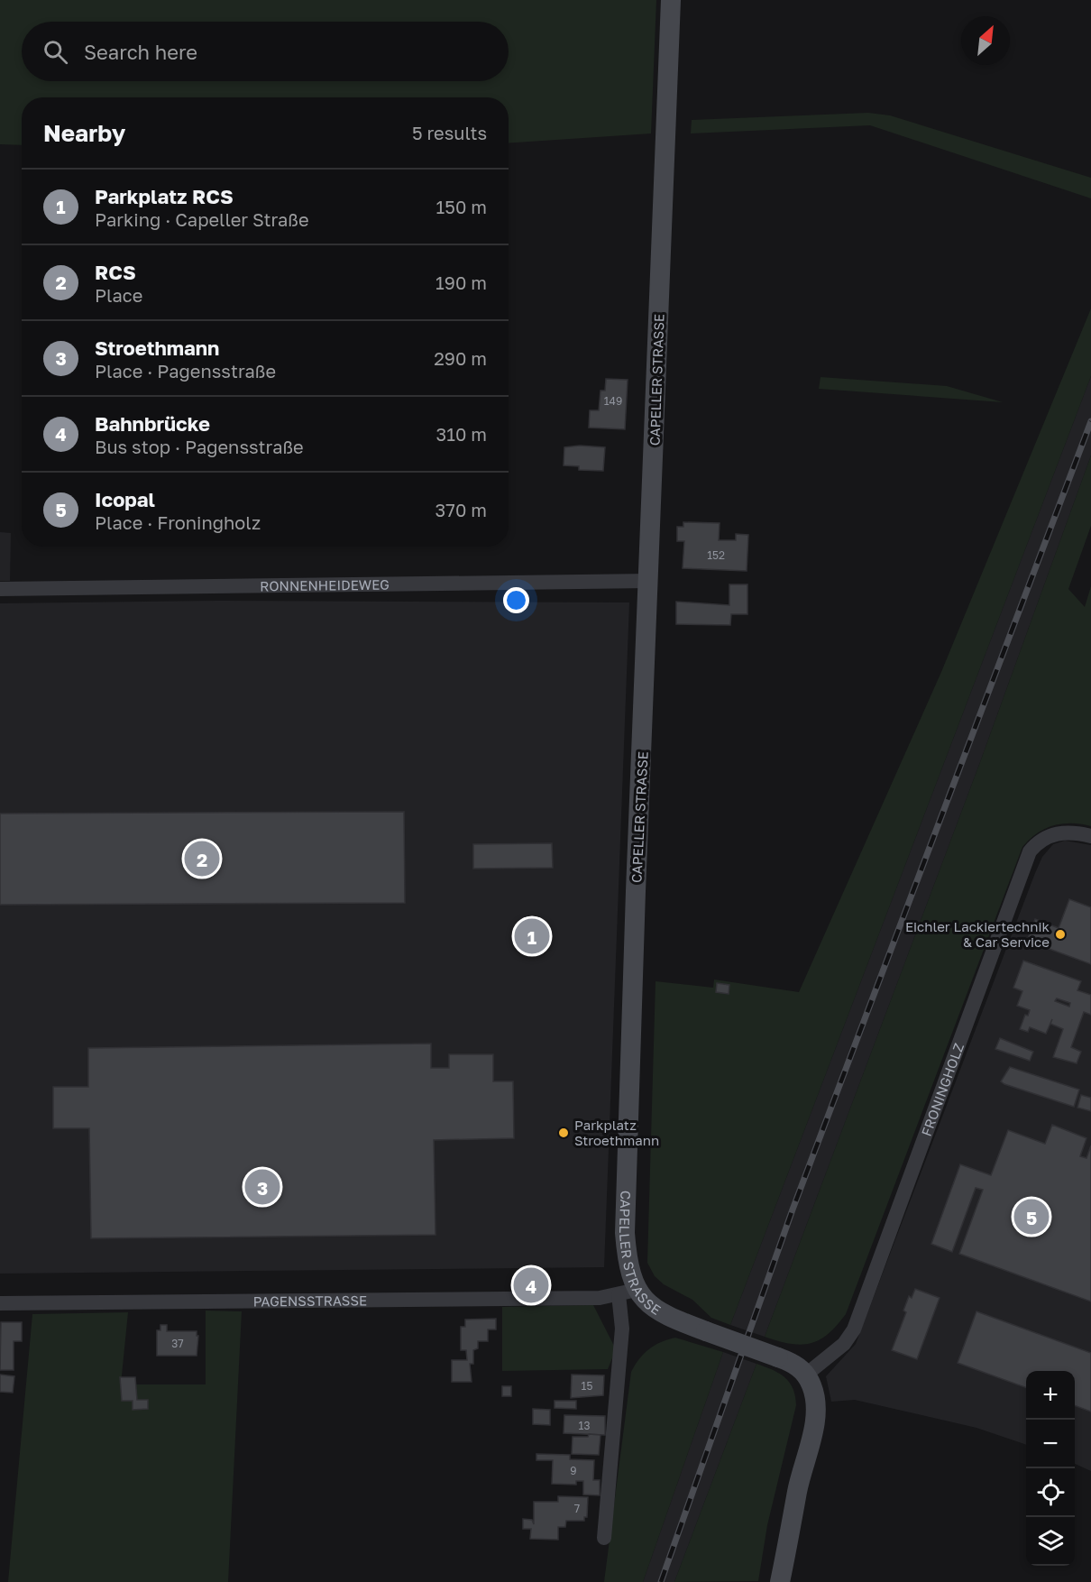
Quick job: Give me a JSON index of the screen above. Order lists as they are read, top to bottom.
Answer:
{
  "streets": {
    "street": [
      "CAPELLER STRASSE",
      "RONNENHEIDEWEG",
      "FRONINGHOLZ",
      "PAGENSSTRASSE"
    ]
  },
  "crossings": [
    ["CAPELLER STRASSE", "RONNENHEIDEWEG"],
    ["CAPELLER STRASSE", "FRONINGHOLZ"],
    ["CAPELLER STRASSE", "PAGENSSTRASSE"]
  ],
  "places": ["Eichler Lackiertechnik & Car Service", "Parkplatz Stroethmann"],
  "house_numbers": [
    "149",
    "152",
    "37",
    "15",
    "13",
    "9",
    "7"
  ],
  "north": "top right",
  "page": {
    "search": "Search here",
    "heading": ["Nearby", "5 results"],
    "list": [
      {
        "mark": "1",
        "name": "Parkplatz RCS",
        "note": "Parking · Capeller Straße",
        "value": "150 m"
      },
      {
        "mark": "2",
        "name": "RCS",
        "note": "Place",
        "value": "190 m"
      },
      {
        "mark": "3",
        "name": "Stroethmann",
        "note": "Place · Pagensstraße",
        "value": "290 m"
      },
      {
        "mark": "4",
        "name": "Bahnbrücke",
        "note": "Bus stop · Pagensstraße",
        "value": "310 m"
      },
      {
        "mark": "5",
        "name": "Icopal",
        "note": "Place · Froningholz",
        "value": "370 m"
      }
    ],
    "pins": [
      "2",
      "1",
      "3",
      "5",
      "4"
    ],
    "map_buttons": ["+", "−"]
  }
}
